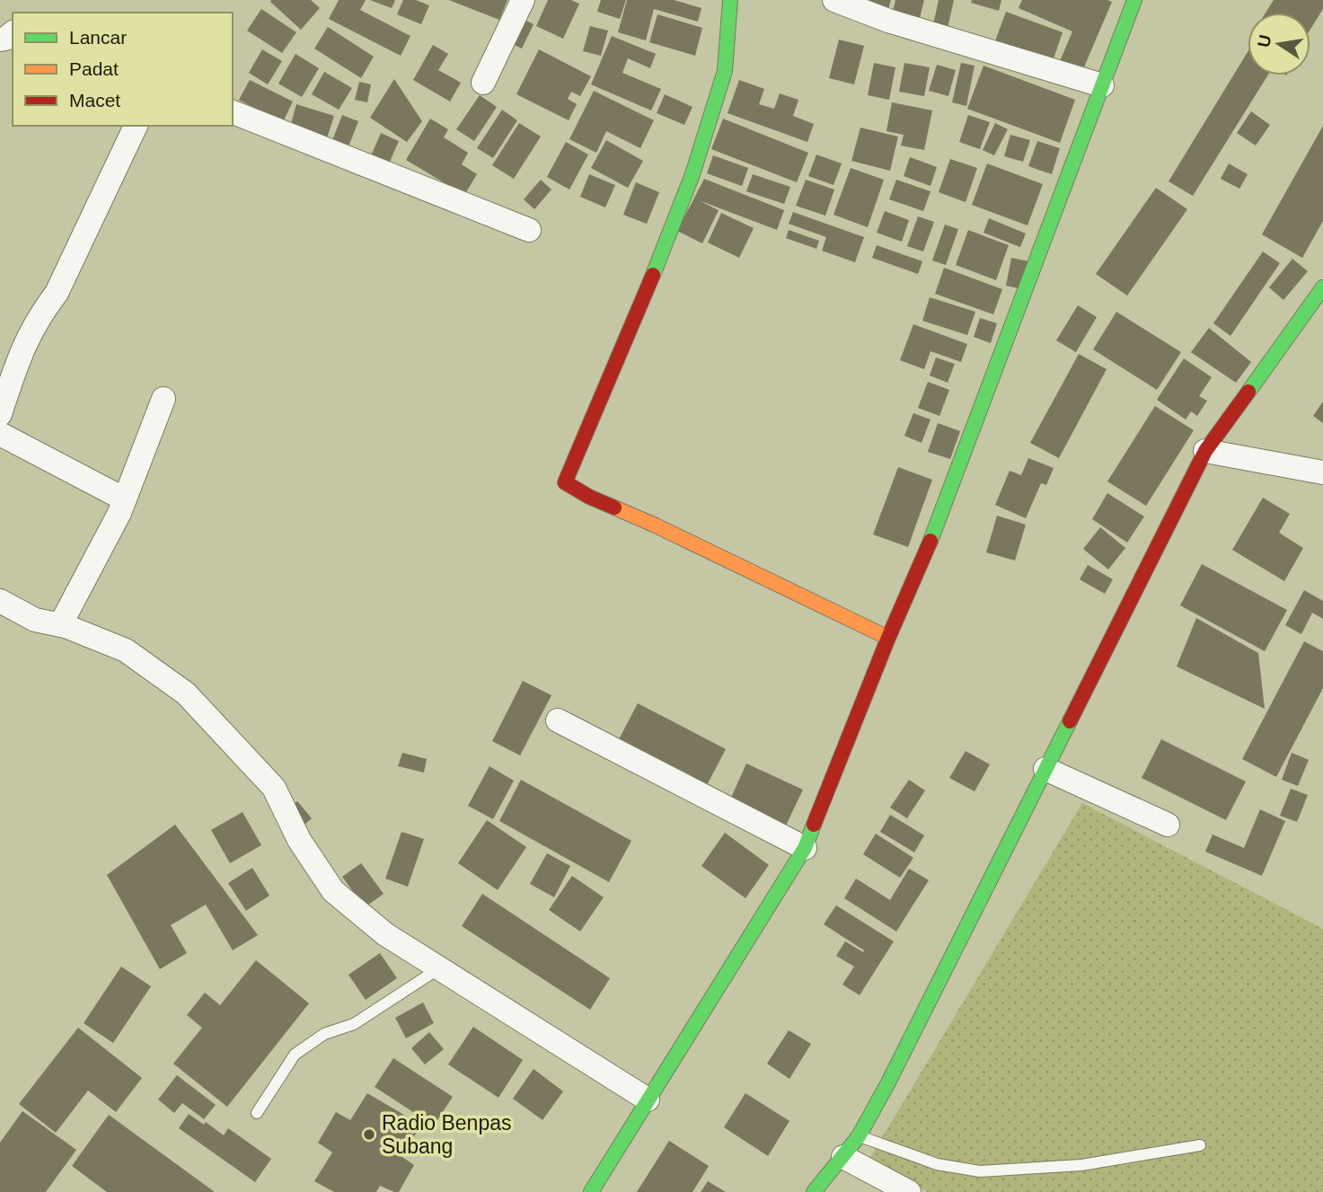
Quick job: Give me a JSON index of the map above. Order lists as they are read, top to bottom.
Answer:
{
  "places": ["Radio Benpas Subang"],
  "legend": ["Lancar", "Padat", "Macet"],
  "north": "left"
}
